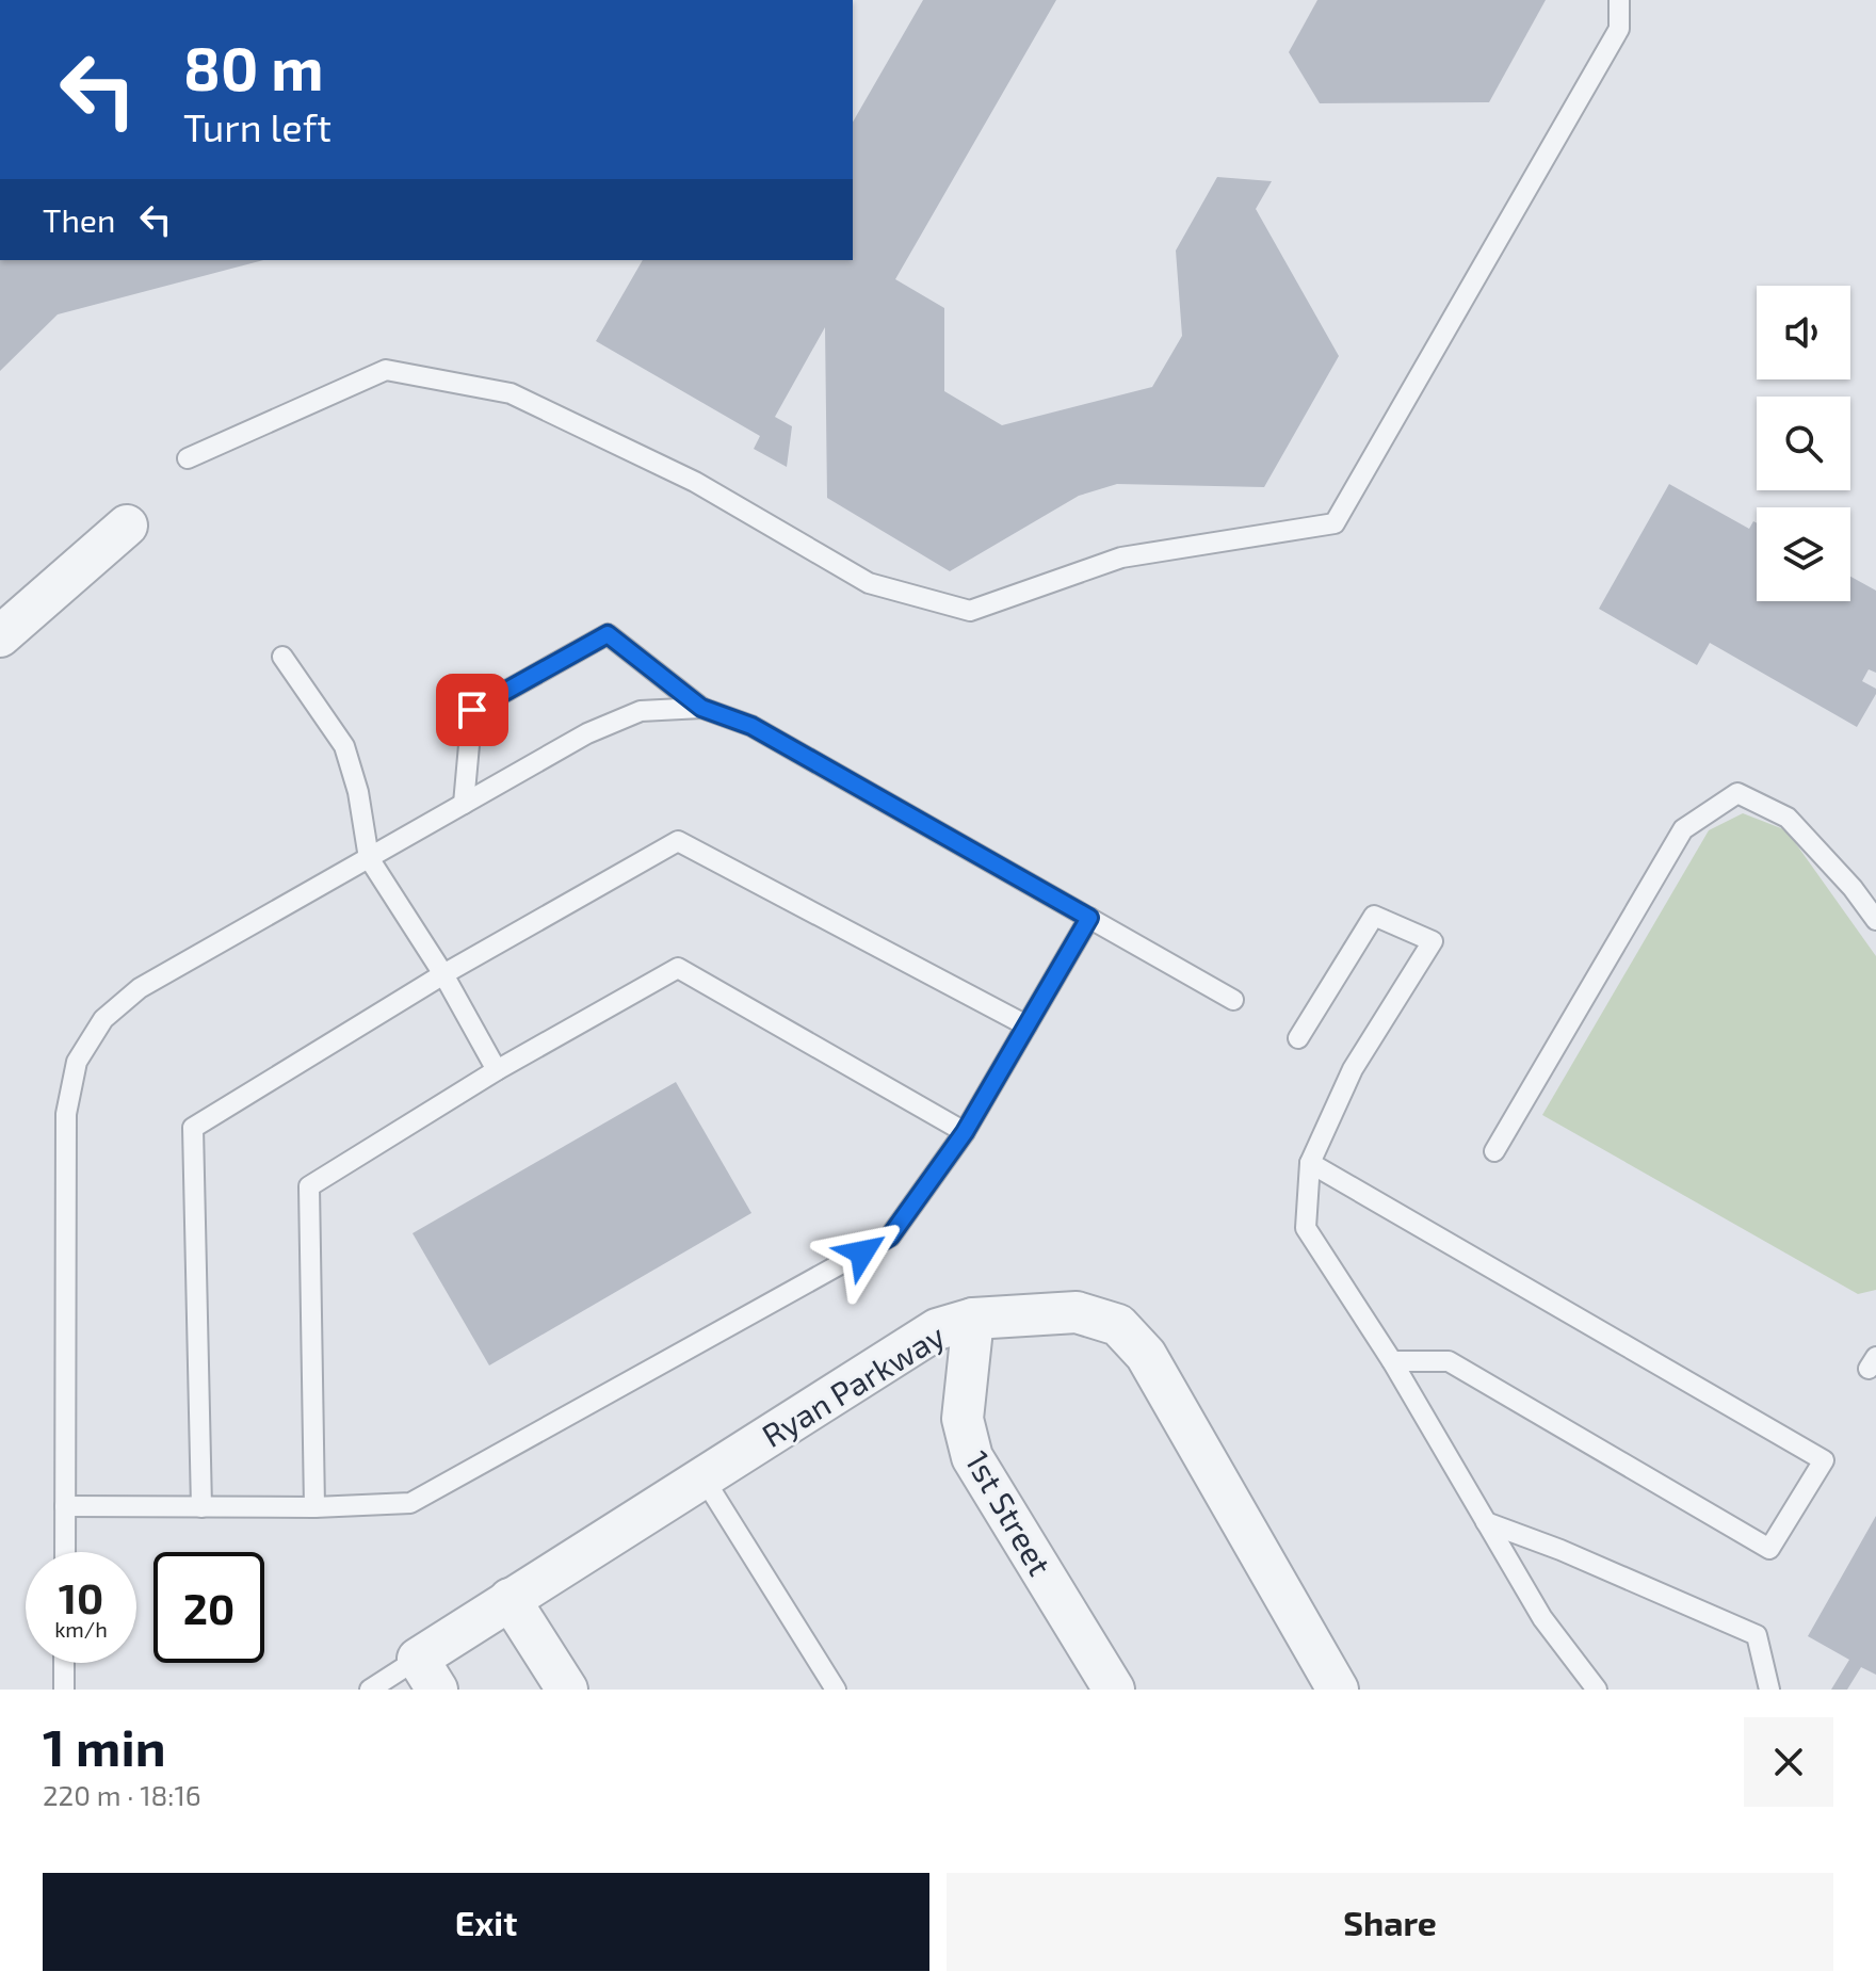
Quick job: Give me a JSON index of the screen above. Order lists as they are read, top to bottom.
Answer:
{
  "streets": {
    "street": ["Ryan Parkway", "1st Street"]
  },
  "crossings": [
    ["Ryan Parkway", "1st Street"]
  ],
  "page": {
    "turn": ["80 m", "Turn left"],
    "then": "Then",
    "speed": "10 km/h",
    "limit": "20",
    "heading": ["1 min", "220 m · 18:16"],
    "buttons": ["Exit", "Share"]
  }
}
